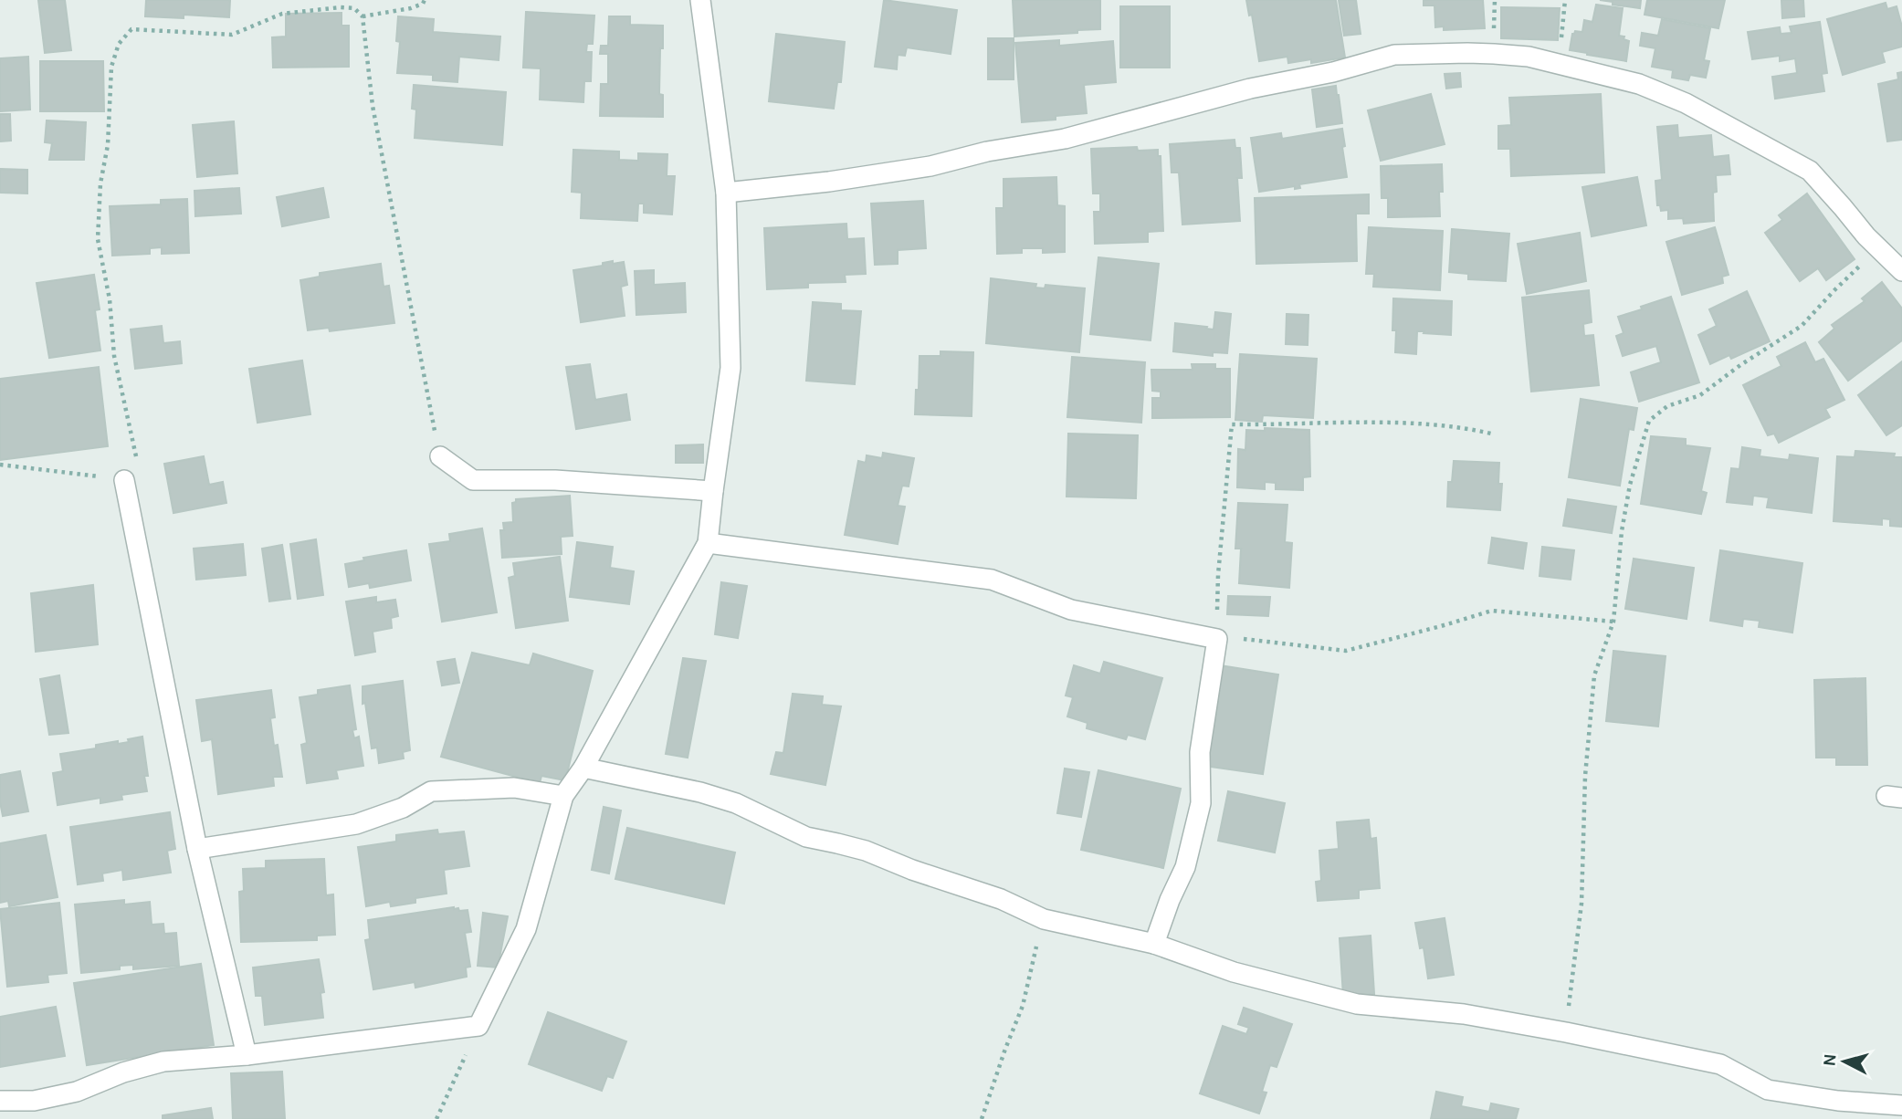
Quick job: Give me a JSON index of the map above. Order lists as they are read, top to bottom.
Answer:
{
  "north": "left"
}
